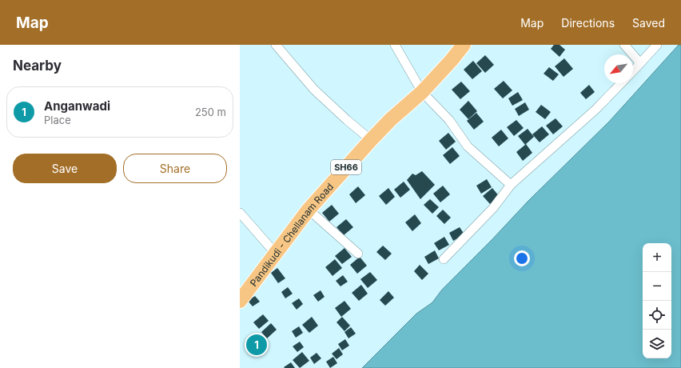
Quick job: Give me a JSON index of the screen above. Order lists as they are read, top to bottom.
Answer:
{
  "streets": {
    "main road": ["SH66", "Pandikudi - Chellanam Road"]
  },
  "north": "bottom left",
  "page": {
    "header": "Map",
    "nav": ["Map", "Directions", "Saved"],
    "heading": "Nearby",
    "list": [
      {
        "mark": "1",
        "name": "Anganwadi",
        "note": "Place",
        "value": "250 m"
      }
    ],
    "buttons": ["Save", "Share"],
    "map_buttons": ["+", "−"],
    "pins": "1"
  }
}
